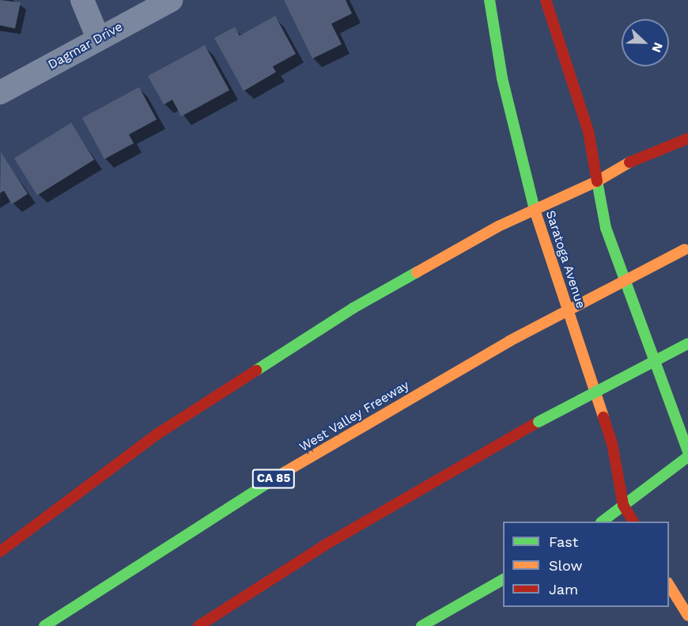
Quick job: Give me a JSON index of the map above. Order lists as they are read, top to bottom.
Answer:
{
  "streets": {
    "main road": ["Saratoga Avenue", "West Valley Freeway", "CA 85"],
    "street": ["Dagmar Drive"]
  },
  "legend": ["Fast", "Slow", "Jam"],
  "north": "right"
}
